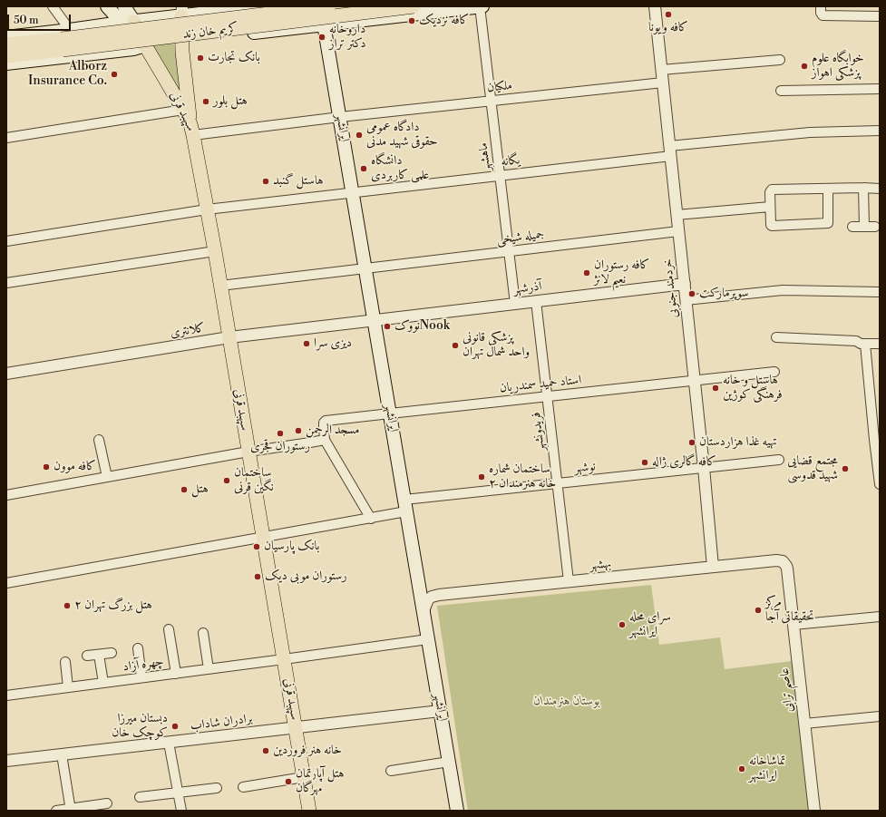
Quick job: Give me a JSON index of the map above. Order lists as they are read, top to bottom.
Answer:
{
  "streets": {
    "main road": ["کریم خان زند", "سپهبد قرنی", "ایرانشهر"],
    "street": [
      "ملکیان",
      "ماهشهر",
      "یگانه",
      "جمیله شیخی",
      "آذرشهر",
      "خردمند جنوبی",
      "کلانتری",
      "استاد حمید سمندریان",
      "فریدونشهر",
      "نوشهر",
      "بهشهر",
      "چهره آزاد",
      "عاصم ترابی",
      "برادران شاداب"
    ]
  },
  "crossings": [
    ["کریم خان زند", "سپهبد قرنی"],
    ["کریم خان زند", "ایرانشهر"],
    ["کریم خان زند", "ماهشهر"],
    ["ملکیان", "سپهبد قرنی"],
    ["ملکیان", "ایرانشهر"],
    ["ملکیان", "ماهشهر"],
    ["ملکیان", "خردمند جنوبی"],
    ["سپهبد قرنی", "یگانه"],
    ["سپهبد قرنی", "جمیله شیخی"],
    ["سپهبد قرنی", "کلانتری"],
    ["سپهبد قرنی", "چهره آزاد"],
    ["سپهبد قرنی", "برادران شاداب"],
    ["ایرانشهر", "یگانه"],
    ["ایرانشهر", "جمیله شیخی"],
    ["ایرانشهر", "آذرشهر"],
    ["ایرانشهر", "کلانتری"],
    ["ایرانشهر", "استاد حمید سمندریان"],
    ["ایرانشهر", "نوشهر"],
    ["ایرانشهر", "بهشهر"],
    ["ایرانشهر", "چهره آزاد"],
    ["ایرانشهر", "برادران شاداب"],
    ["ماهشهر", "یگانه"],
    ["ماهشهر", "جمیله شیخی"],
    ["ماهشهر", "آذرشهر"],
    ["یگانه", "خردمند جنوبی"],
    ["جمیله شیخی", "خردمند جنوبی"],
    ["آذرشهر", "خردمند جنوبی"],
    ["آذرشهر", "کلانتری"],
    ["آذرشهر", "فریدونشهر"],
    ["خردمند جنوبی", "استاد حمید سمندریان"],
    ["خردمند جنوبی", "نوشهر"],
    ["خردمند جنوبی", "بهشهر"],
    ["استاد حمید سمندریان", "فریدونشهر"],
    ["فریدونشهر", "نوشهر"],
    ["فریدونشهر", "بهشهر"],
    ["بهشهر", "عاصم ترابی"]
  ],
  "parks": ["بوستان هنرمندان"],
  "places": [
    "کافه ویونا",
    "کافه نزدیک",
    "داروخانه دکتر تراز",
    "بانک تجارت",
    "خوابگاه علوم پزشکی اهواز",
    "Alborz Insurance Co.",
    "هتل بلور",
    "دادگاه عمومی حقوقی شهید مدنی",
    "دانشگاه علمی کاربردی",
    "هاستل گنبد",
    "کافه رستوران نعیم لانژ",
    "سوپرمارکت",
    "نووکNook",
    "دیزی سرا",
    "پزشکی قانونی واحد شمال تهران",
    "هاستل و خانه فرهنگی کوژین",
    "مسجد الرحمن",
    "رستوران قجری",
    "تهیه غذا هزاردستان",
    "کافه گالری ژاله",
    "کافه موون",
    "مجتمع قضایی شهید قدوسی",
    "ساختمان شماره ۲ خانه هنرمندان",
    "ساختمان نگین قرنی",
    "هتل",
    "بانک پارسیان",
    "رستوران موبی دیک",
    "هتل بزرگ تهران ۲",
    "مرکز تحقیقاتی آجا",
    "سرای محله ایرانشهر",
    "دبستان میرزا کوچک خان",
    "خانه هنر فروردین",
    "تماشاخانه ایرانشهر",
    "هتل آپارتمان مهرگان"
  ],
  "scale_bar": "50 m"
}
